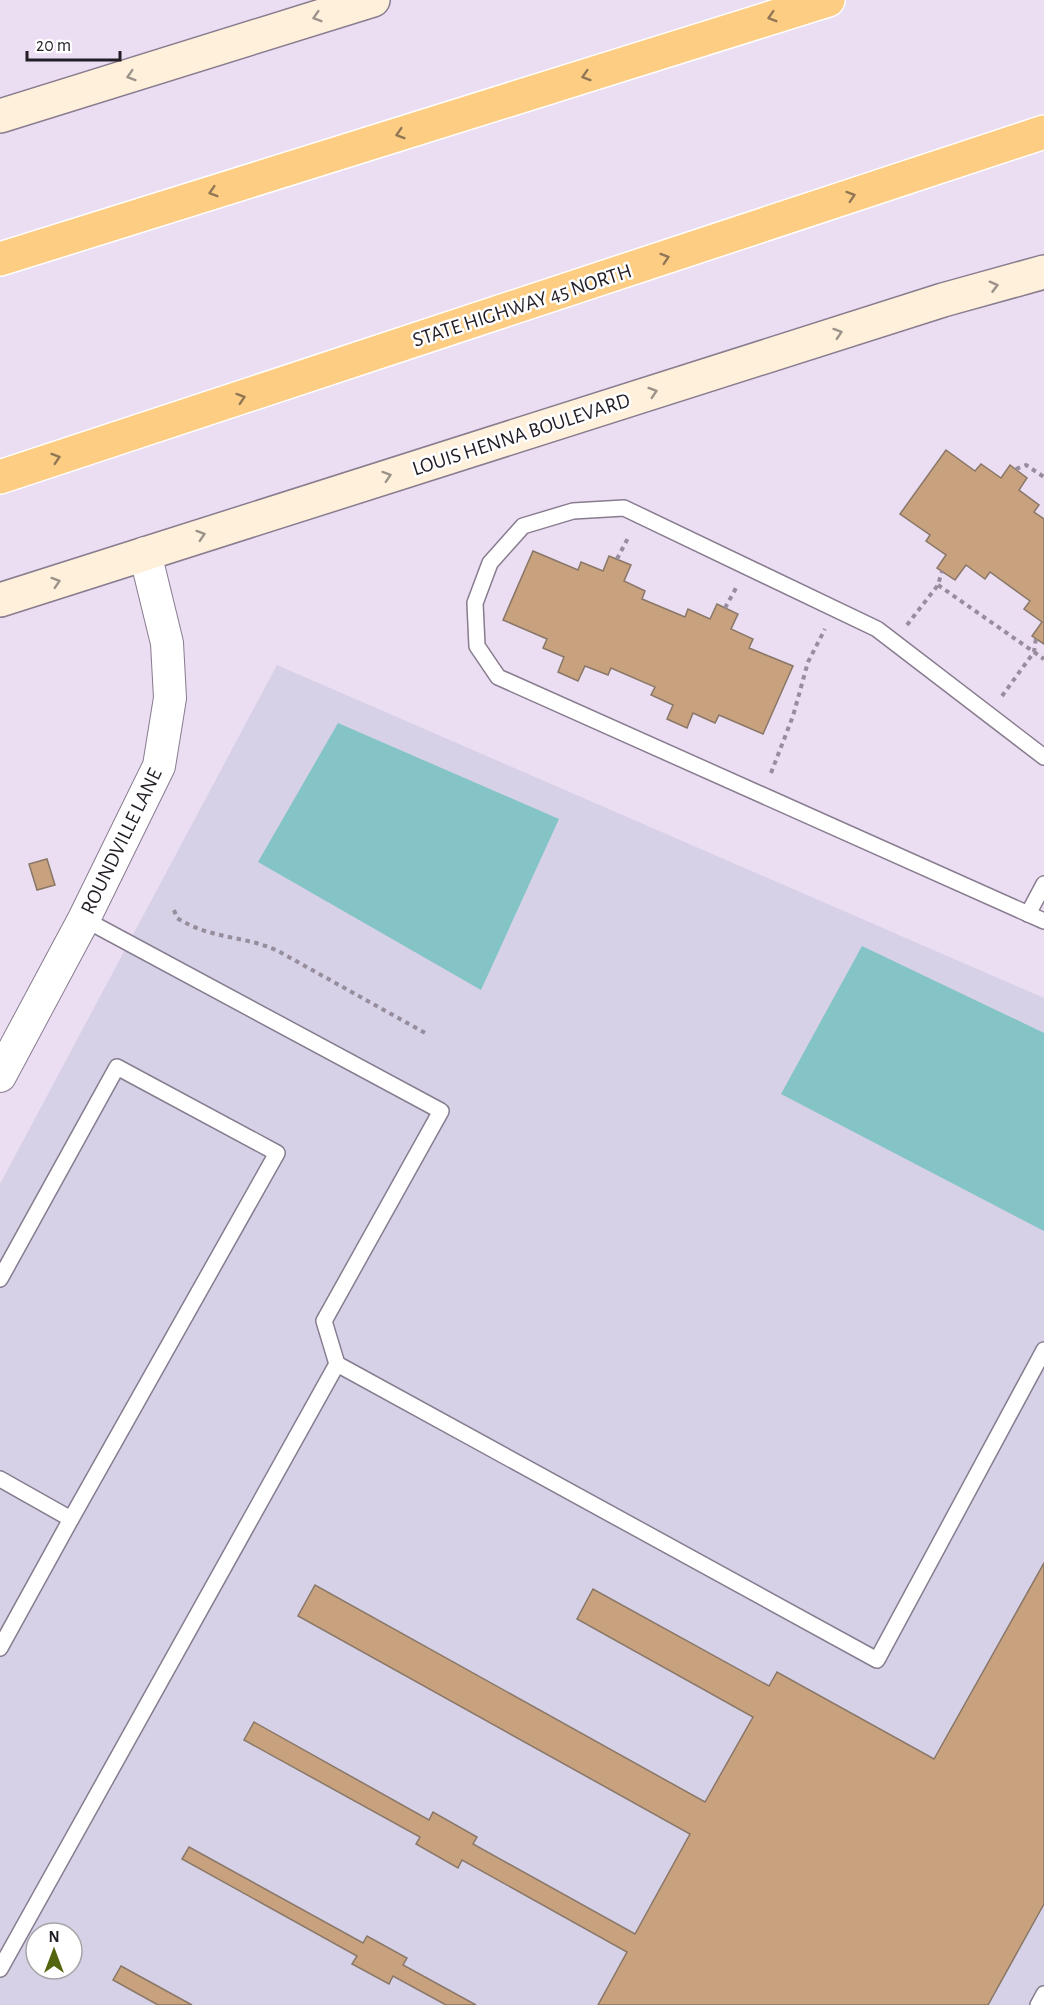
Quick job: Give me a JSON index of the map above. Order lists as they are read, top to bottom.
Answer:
{
  "streets": {
    "highway": ["STATE HIGHWAY 45 NORTH"],
    "main road": ["LOUIS HENNA BOULEVARD"],
    "street": ["ROUNDVILLE LANE"]
  },
  "crossings": [
    ["LOUIS HENNA BOULEVARD", "ROUNDVILLE LANE"]
  ],
  "one_way": ["LOUIS HENNA BOULEVARD"],
  "scale_bar": "20 m",
  "north": "top"
}
